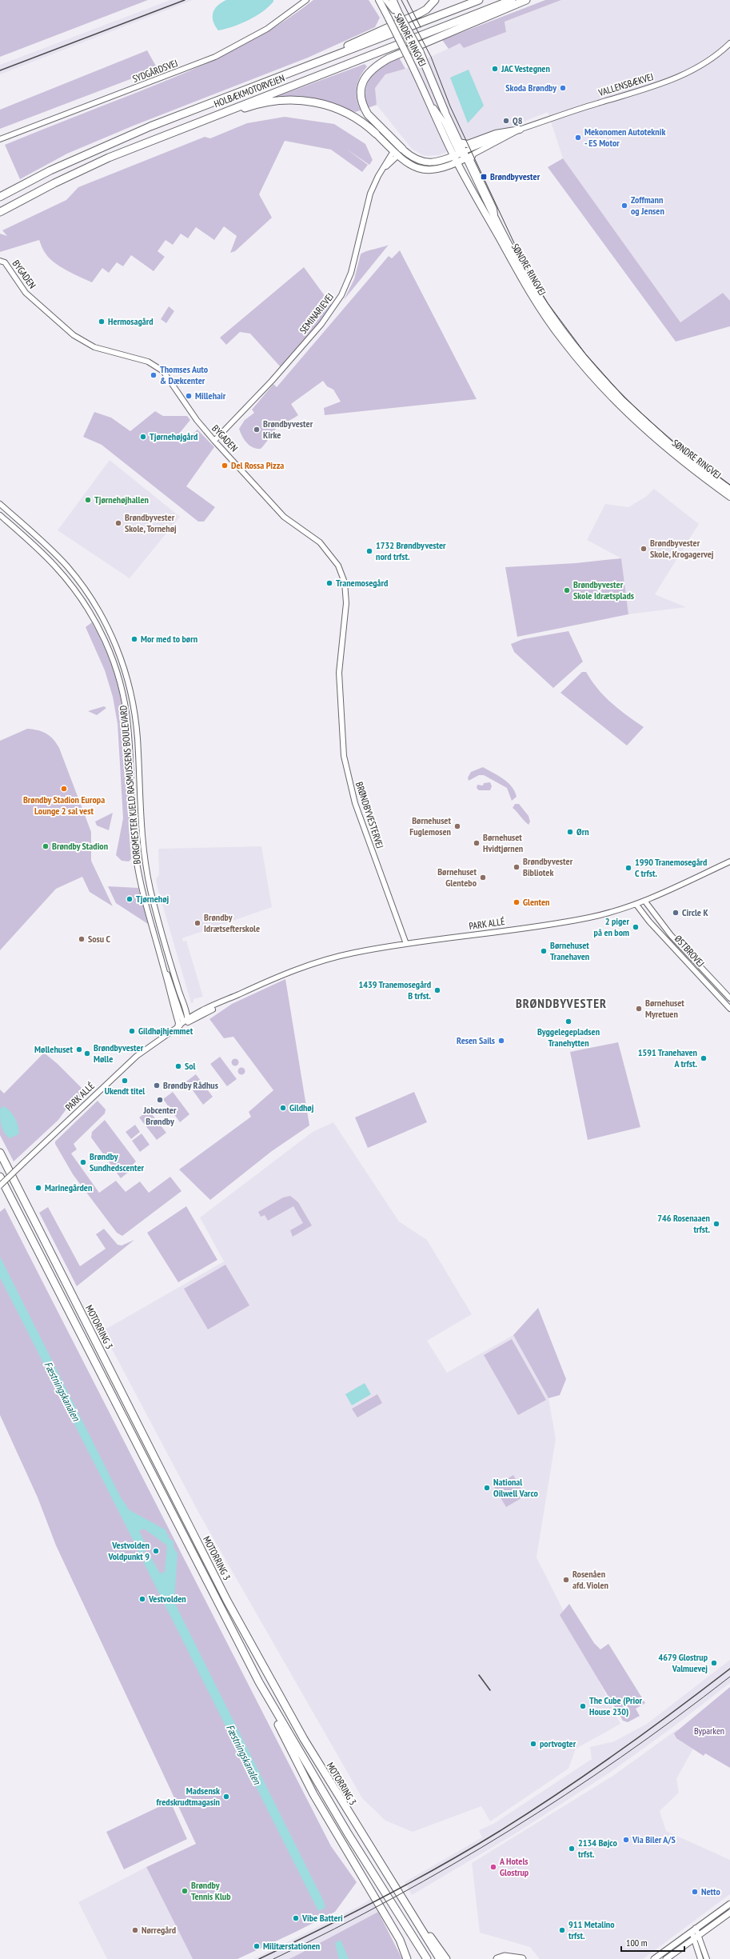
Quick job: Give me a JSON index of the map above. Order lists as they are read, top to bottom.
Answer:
{
  "streets": {
    "highway": ["HOLBÆKMOTORVEJEN", "MOTORRING 3"],
    "main road": ["SØNDRE RINGVEJ"],
    "street": [
      "SYDGÅRDSVEJ",
      "VALLENSBÆKVEJ",
      "BYGADEN",
      "SEMINARIEVEJ",
      "BORGMESTER KJELD RASMUSSENS BOULEVARD",
      "BRØNDBYVESTERVEJ",
      "PARK ALLÉ",
      "ØSTBROVEJ"
    ]
  },
  "crossings": [
    ["SØNDRE RINGVEJ", "VALLENSBÆKVEJ"],
    ["BYGADEN", "SEMINARIEVEJ"],
    ["BYGADEN", "BRØNDBYVESTERVEJ"],
    ["BORGMESTER KJELD RASMUSSENS BOULEVARD", "PARK ALLÉ"],
    ["BRØNDBYVESTERVEJ", "PARK ALLÉ"],
    ["PARK ALLÉ", "ØSTBROVEJ"]
  ],
  "districts": ["BRØNDBYVESTER"],
  "water": ["Fæstningskanalen"],
  "parks": ["Byparken"],
  "places": {
    "other": [
      "JAC Vestegnen",
      "Skoda Brøndby",
      "Q8",
      "Mekonomen Autoteknik - ES Motor",
      "Zoffmann og Jensen",
      "Hermosagård",
      "Thomses Auto & Dækcenter",
      "Millehair",
      "Brøndbyvester Kirke",
      "Tjørnehøjgård",
      "Del Rossa Pizza",
      "Tjørnehøjhallen",
      "Brøndbyvester Skole, Tornehøj",
      "Brøndbyvester Skole, Krogagervej",
      "1732 Brøndbyvester nord trfst.",
      "Tranemosegård",
      "Brøndbyvester Skole Idrætsplads",
      "Mor med to børn",
      "Brøndby Stadion Europa Lounge 2 sal vest",
      "Børnehuset Fuglemosen",
      "Ørn",
      "Børnehuset Hvidtjørnen",
      "Brøndby Stadion",
      "Brøndbyvester Bibliotek",
      "1990 Tranemosegård C trfst.",
      "Børnehuset Glentebo",
      "Tjørnehøj",
      "Glenten",
      "Circle K",
      "Brøndby Idrætsefterskole",
      "2 piger på en bom",
      "Sosu C",
      "Børnehuset Tranehaven",
      "1439 Tranemosegård B trfst.",
      "Børnehuset Myretuen",
      "Byggelegepladsen Tranehytten",
      "Gildhøjhjemmet",
      "Resen Sails",
      "Møllehuset",
      "Brøndbyvester Mølle",
      "1591 Tranehaven A trfst.",
      "Sol",
      "Ukendt titel",
      "Brøndby Rådhus",
      "Jobcenter Brøndby",
      "Gildhøj",
      "Brøndby Sundhedscenter",
      "Marinegården",
      "746 Rosenaaen trfst.",
      "National Oilwell Varco",
      "Vestvolden Voldpunkt 9",
      "Rosenåen afd. Violen",
      "Vestvolden",
      "4679 Glostrup Valmuevej",
      "The Cube (Prior House 230)",
      "portvogter",
      "Madsensk fredskrudtmagasin",
      "Via Biler A/S",
      "2134 Bøjco trfst.",
      "A Hotels Glostrup",
      "Brøndby Tennis Klub",
      "Netto",
      "Vibe Batteri",
      "Nørregård",
      "911 Metalino trfst.",
      "Militærstationen"
    ],
    "transit": ["Brøndbyvester"]
  },
  "scale_bar": "100 m"
}
